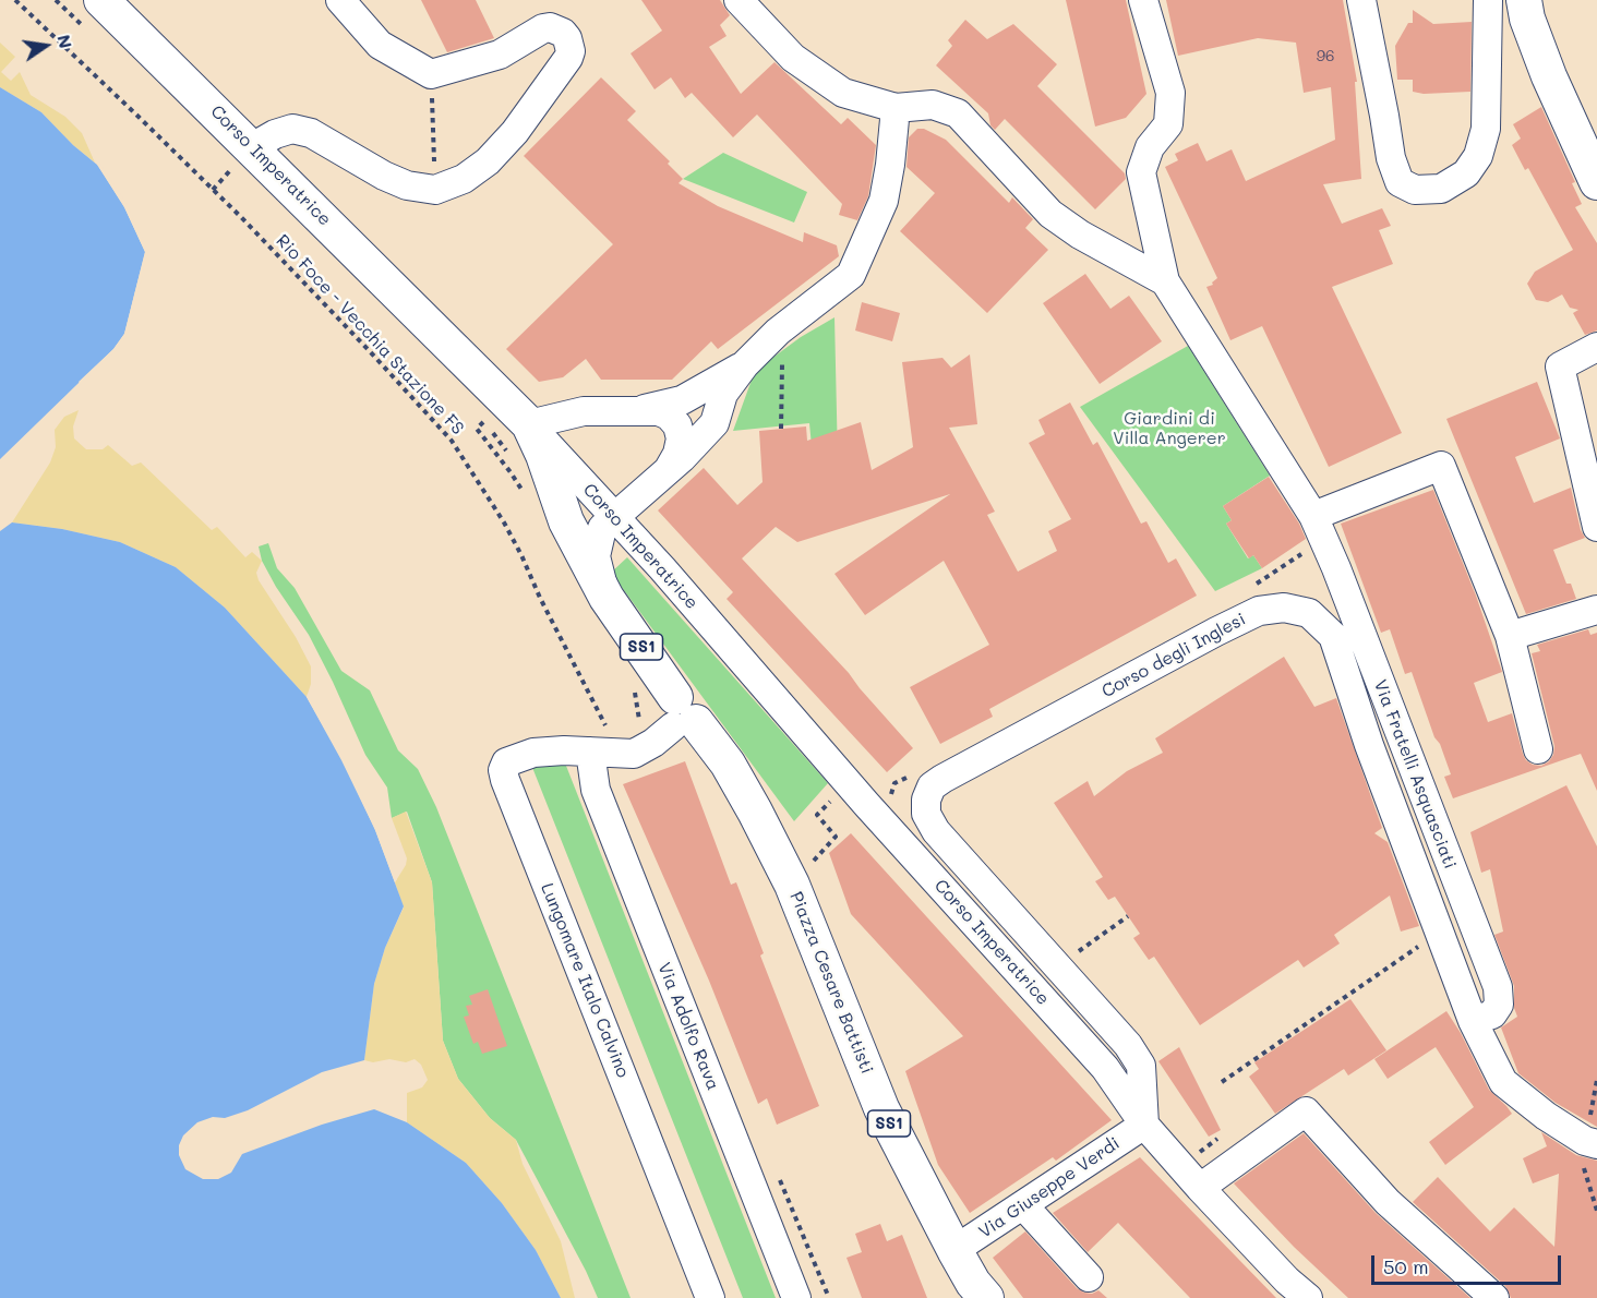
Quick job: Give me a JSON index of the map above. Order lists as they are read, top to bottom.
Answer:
{
  "streets": {
    "main road": ["Corso Imperatrice", "SS1", "Piazza Cesare Battisti"],
    "street": [
      "Corso degli Inglesi",
      "Via Fratelli Asquasciati",
      "Lungomare Italo Calvino",
      "Via Adolfo Rava",
      "Via Giuseppe Verdi"
    ],
    "path": ["Rio Foce - Vecchia Stazione FS"]
  },
  "crossings": [
    ["Corso Imperatrice", "Corso degli Inglesi"],
    ["Corso Imperatrice", "Piazza Cesare Battisti"],
    ["Corso Imperatrice", "Via Giuseppe Verdi"],
    ["Rio Foce - Vecchia Stazione FS", "Lungomare Italo Calvino"],
    ["Rio Foce - Vecchia Stazione FS", "Via Adolfo Rava"],
    ["SS1", "Piazza Cesare Battisti"],
    ["SS1", "Via Giuseppe Verdi"],
    ["Corso degli Inglesi", "Via Fratelli Asquasciati"],
    ["Corso degli Inglesi", "Via Giuseppe Verdi"],
    ["Lungomare Italo Calvino", "Via Adolfo Rava"],
    ["Piazza Cesare Battisti", "Via Giuseppe Verdi"]
  ],
  "parks": ["Giardini di Villa Angerer"],
  "house_numbers": ["96"],
  "scale_bar": "50 m",
  "north": "right"
}
